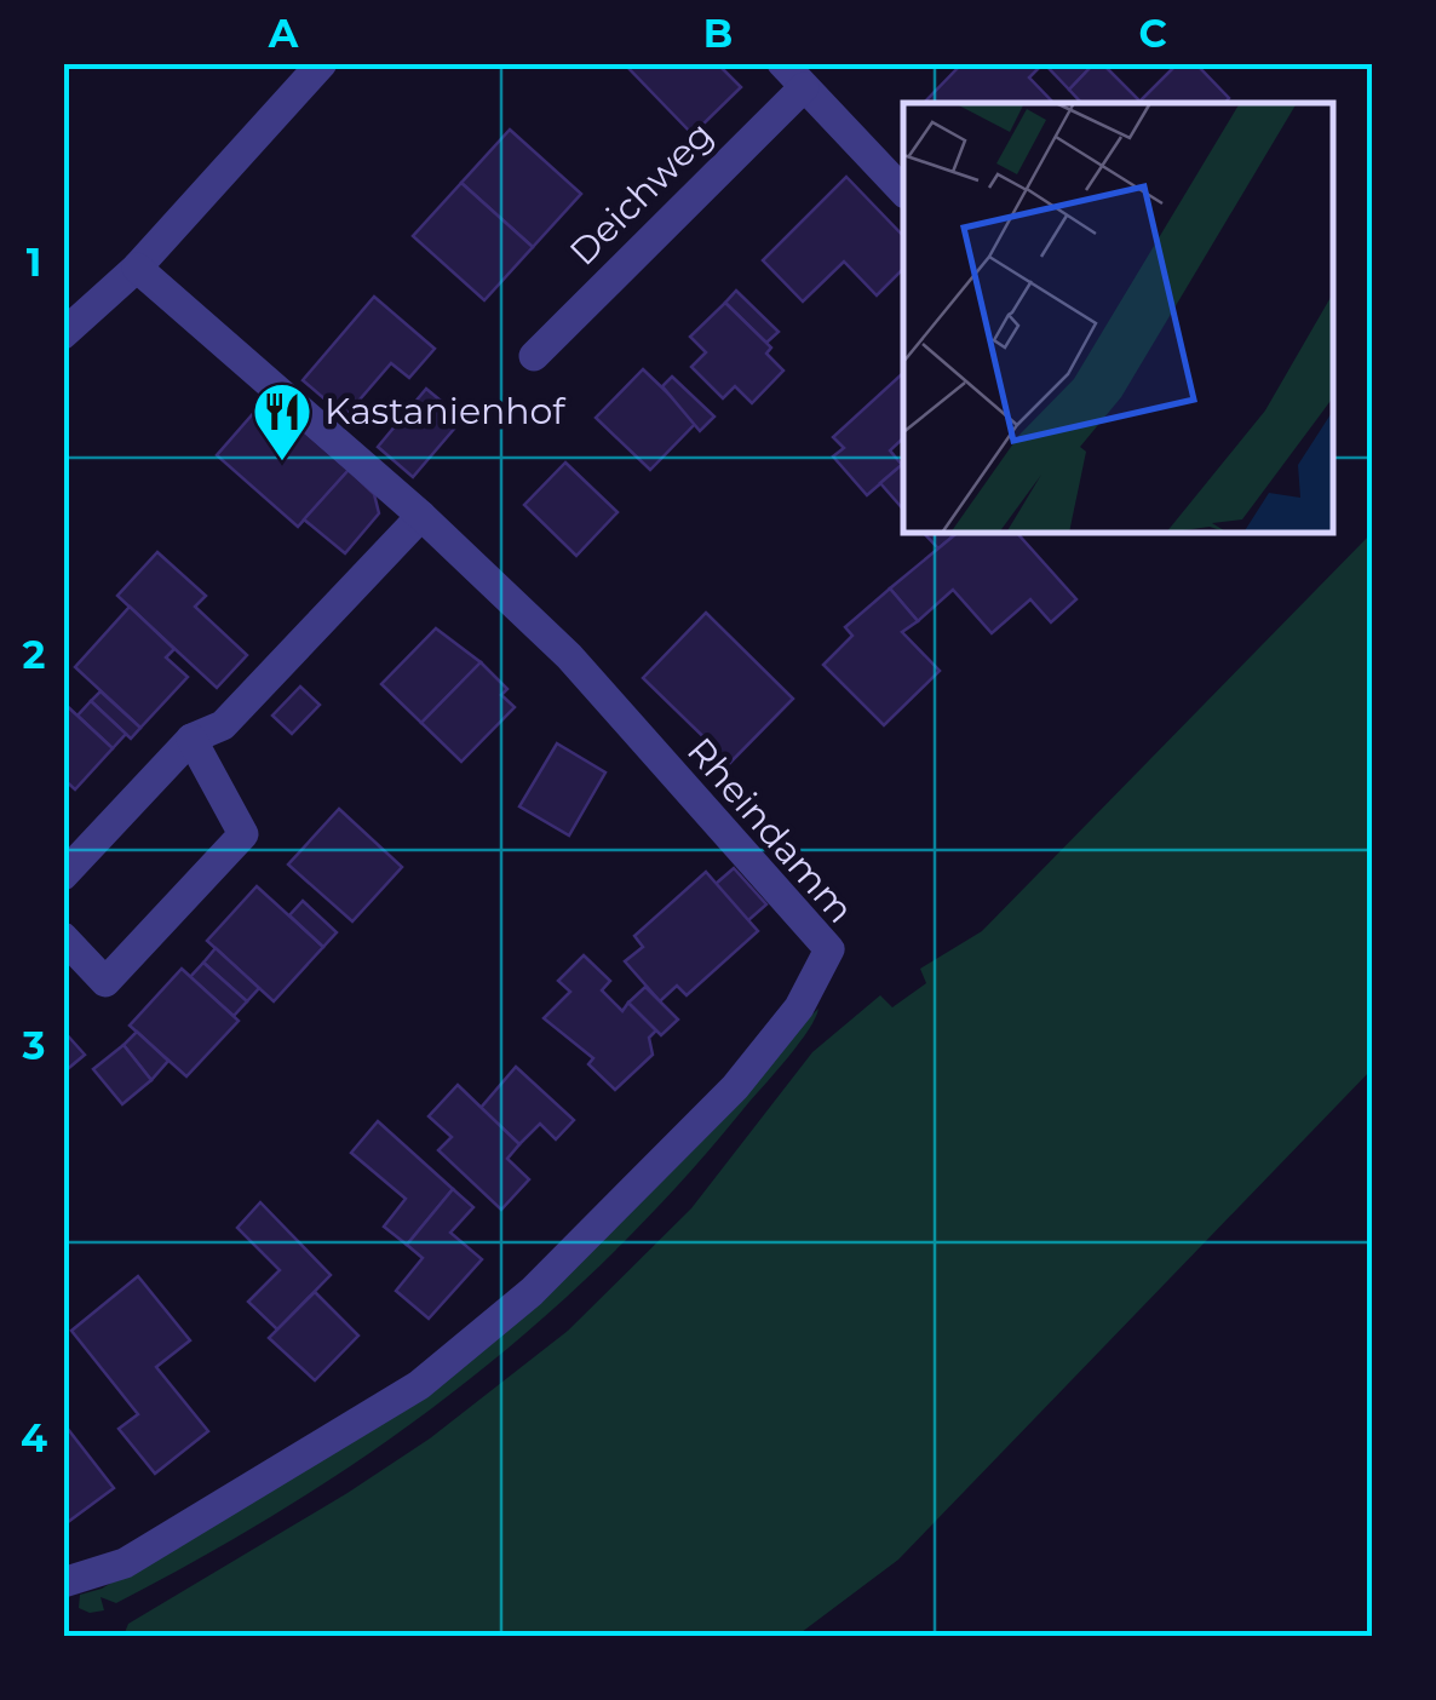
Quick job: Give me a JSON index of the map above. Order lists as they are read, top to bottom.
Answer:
{
  "streets": {
    "street": ["Deichweg", "Rheindamm"]
  },
  "places": {
    "restaurant": ["Kastanienhof"]
  },
  "grid": {
    "columns": ["A", "B", "C"],
    "rows": [
      "1",
      "2",
      "3",
      "4"
    ]
  }
}
